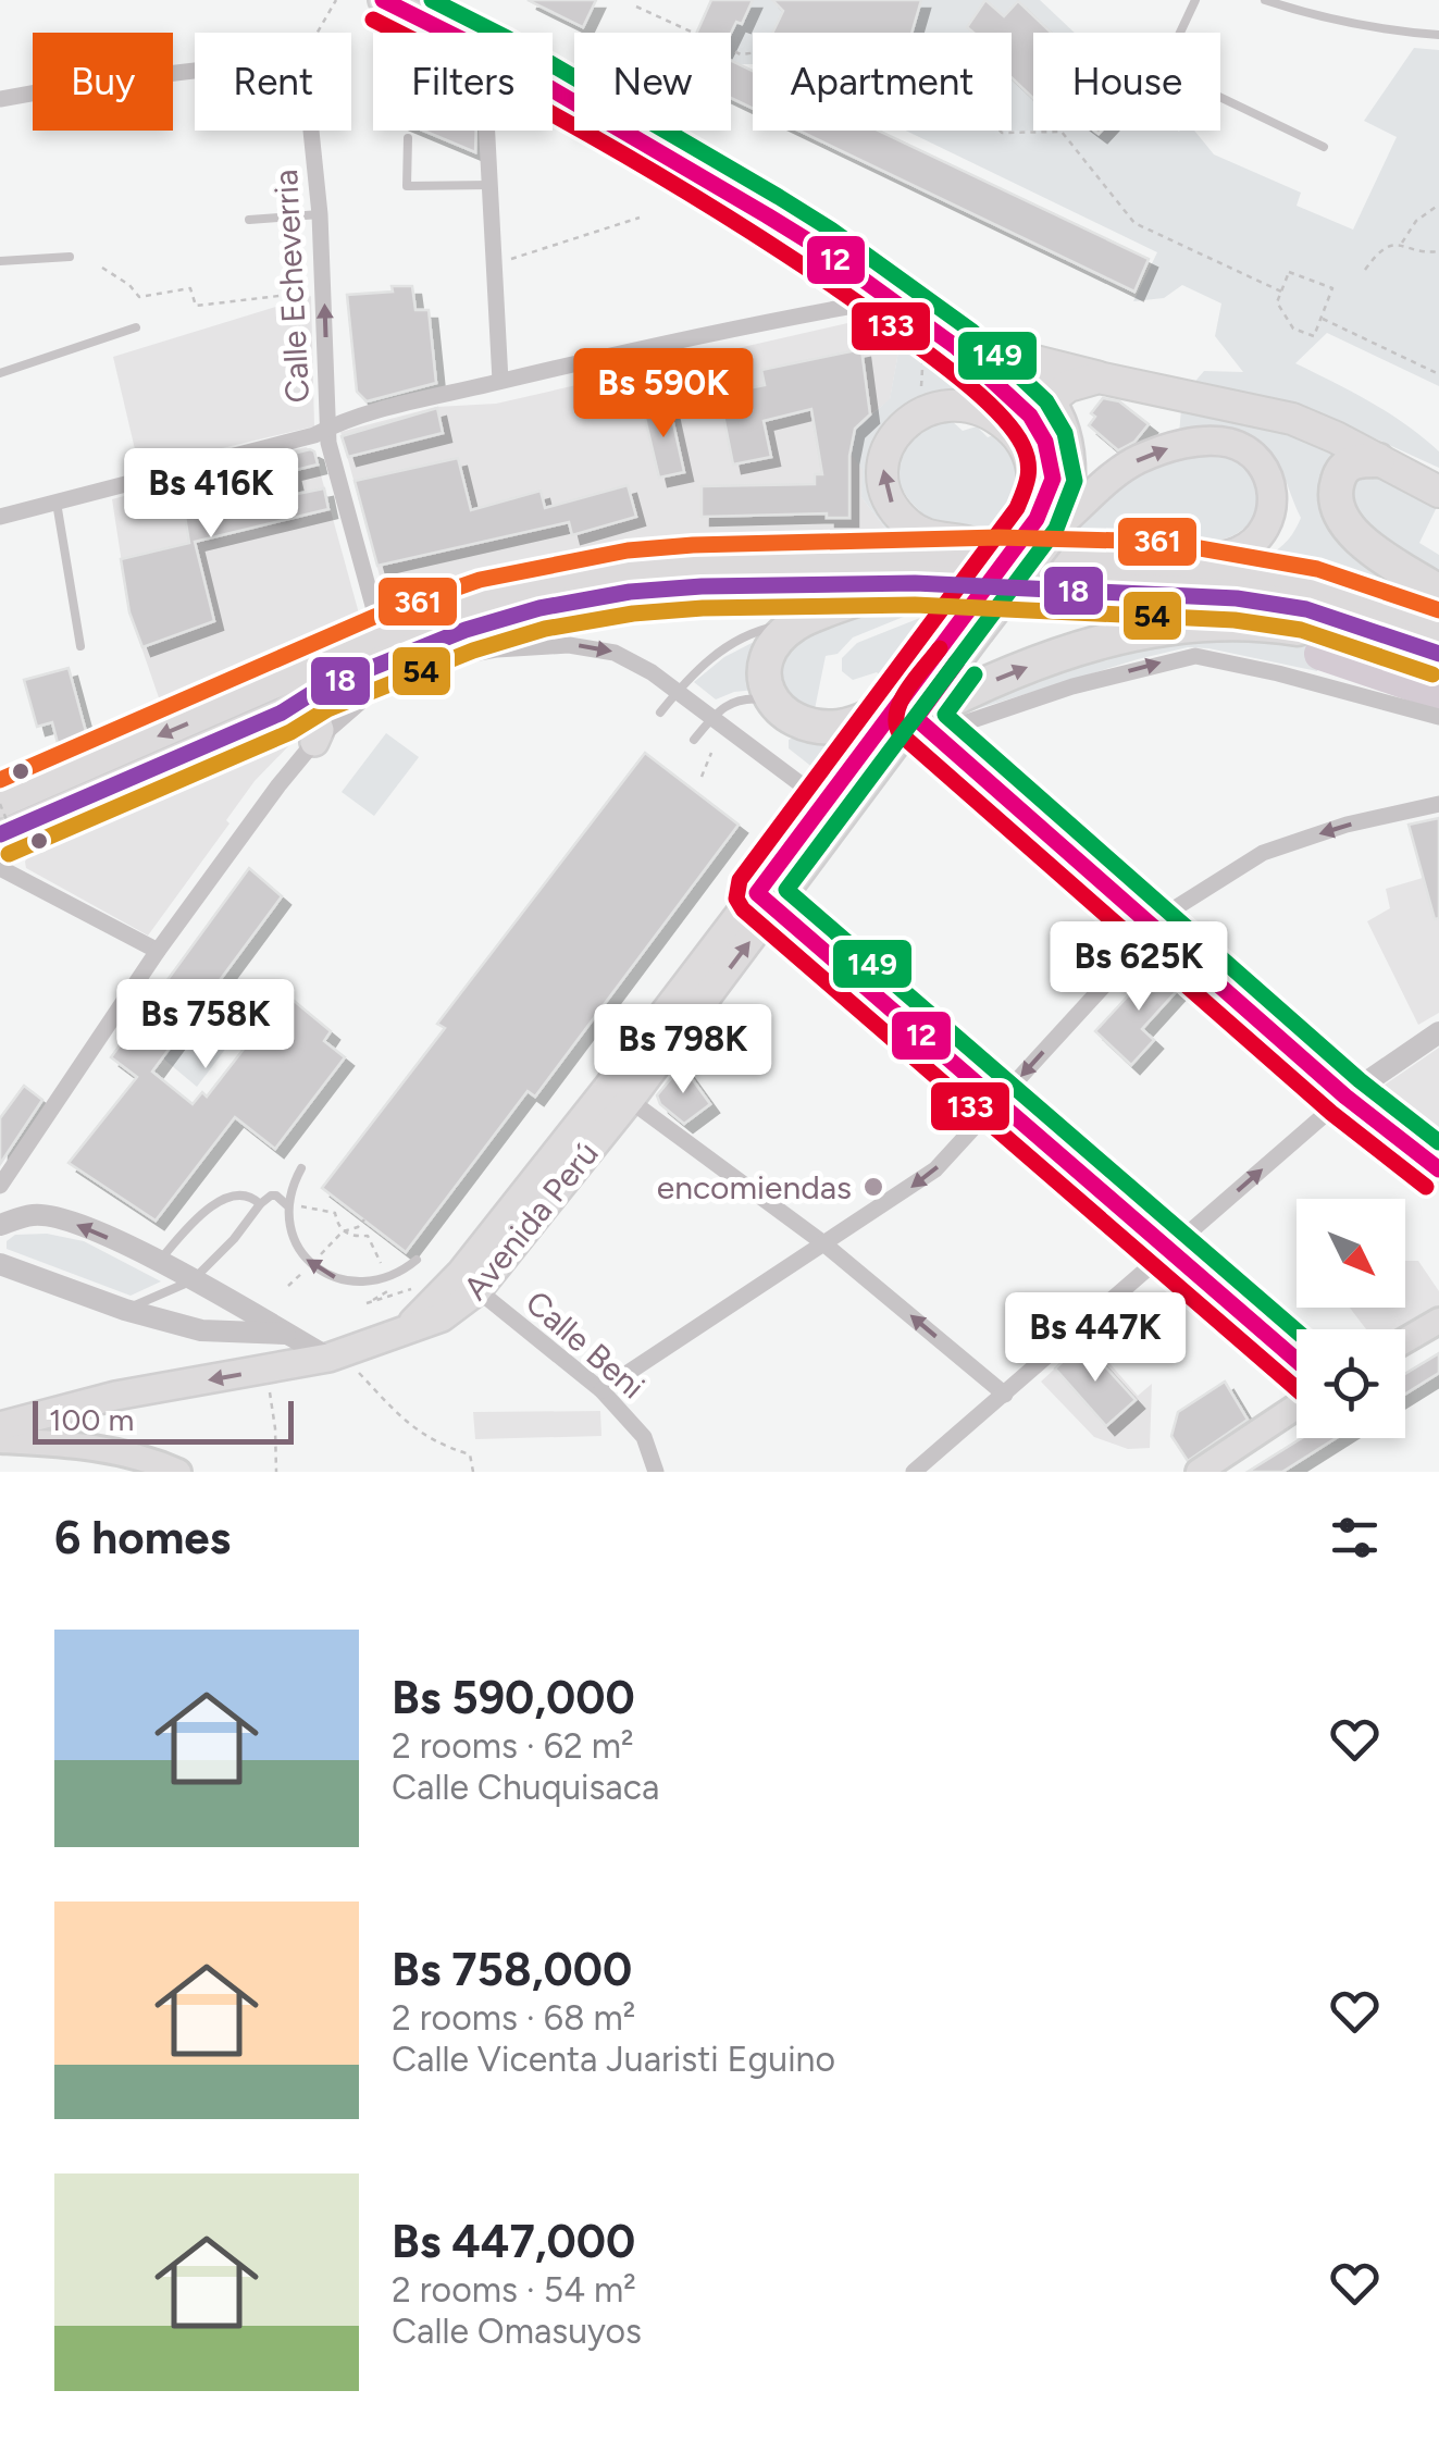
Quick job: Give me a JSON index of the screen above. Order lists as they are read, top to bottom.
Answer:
{
  "streets": {
    "highway": ["Avenida Perú"],
    "street": ["Calle Echeverria", "Calle Beni"]
  },
  "crossings": [
    ["Avenida Perú", "Calle Beni"]
  ],
  "places": ["encomiendas"],
  "lines": [
    "transit line 12",
    "transit line 149",
    "transit line 133",
    "transit line 361",
    "transit line 18",
    "transit line 54"
  ],
  "scale_bar": "100 m",
  "north": "bottom right",
  "page": {
    "chip": [
      "Buy",
      "Rent",
      "Filters",
      "New",
      "Apartment",
      "House"
    ],
    "price": [
      "Bs 590K",
      "Bs 416K",
      "Bs 625K",
      "Bs 758K",
      "Bs 798K",
      "Bs 447K"
    ],
    "scale": "100 m",
    "heading": "6 homes",
    "list": [
      {
        "name": "Bs 590,000",
        "note": "2 rooms · 62 m² · Calle Chuquisaca"
      },
      {
        "name": "Bs 758,000",
        "note": "2 rooms · 68 m² · Calle Vicenta Juaristi Eguino"
      },
      {
        "name": "Bs 447,000",
        "note": "2 rooms · 54 m² · Calle Omasuyos"
      }
    ]
  }
}
